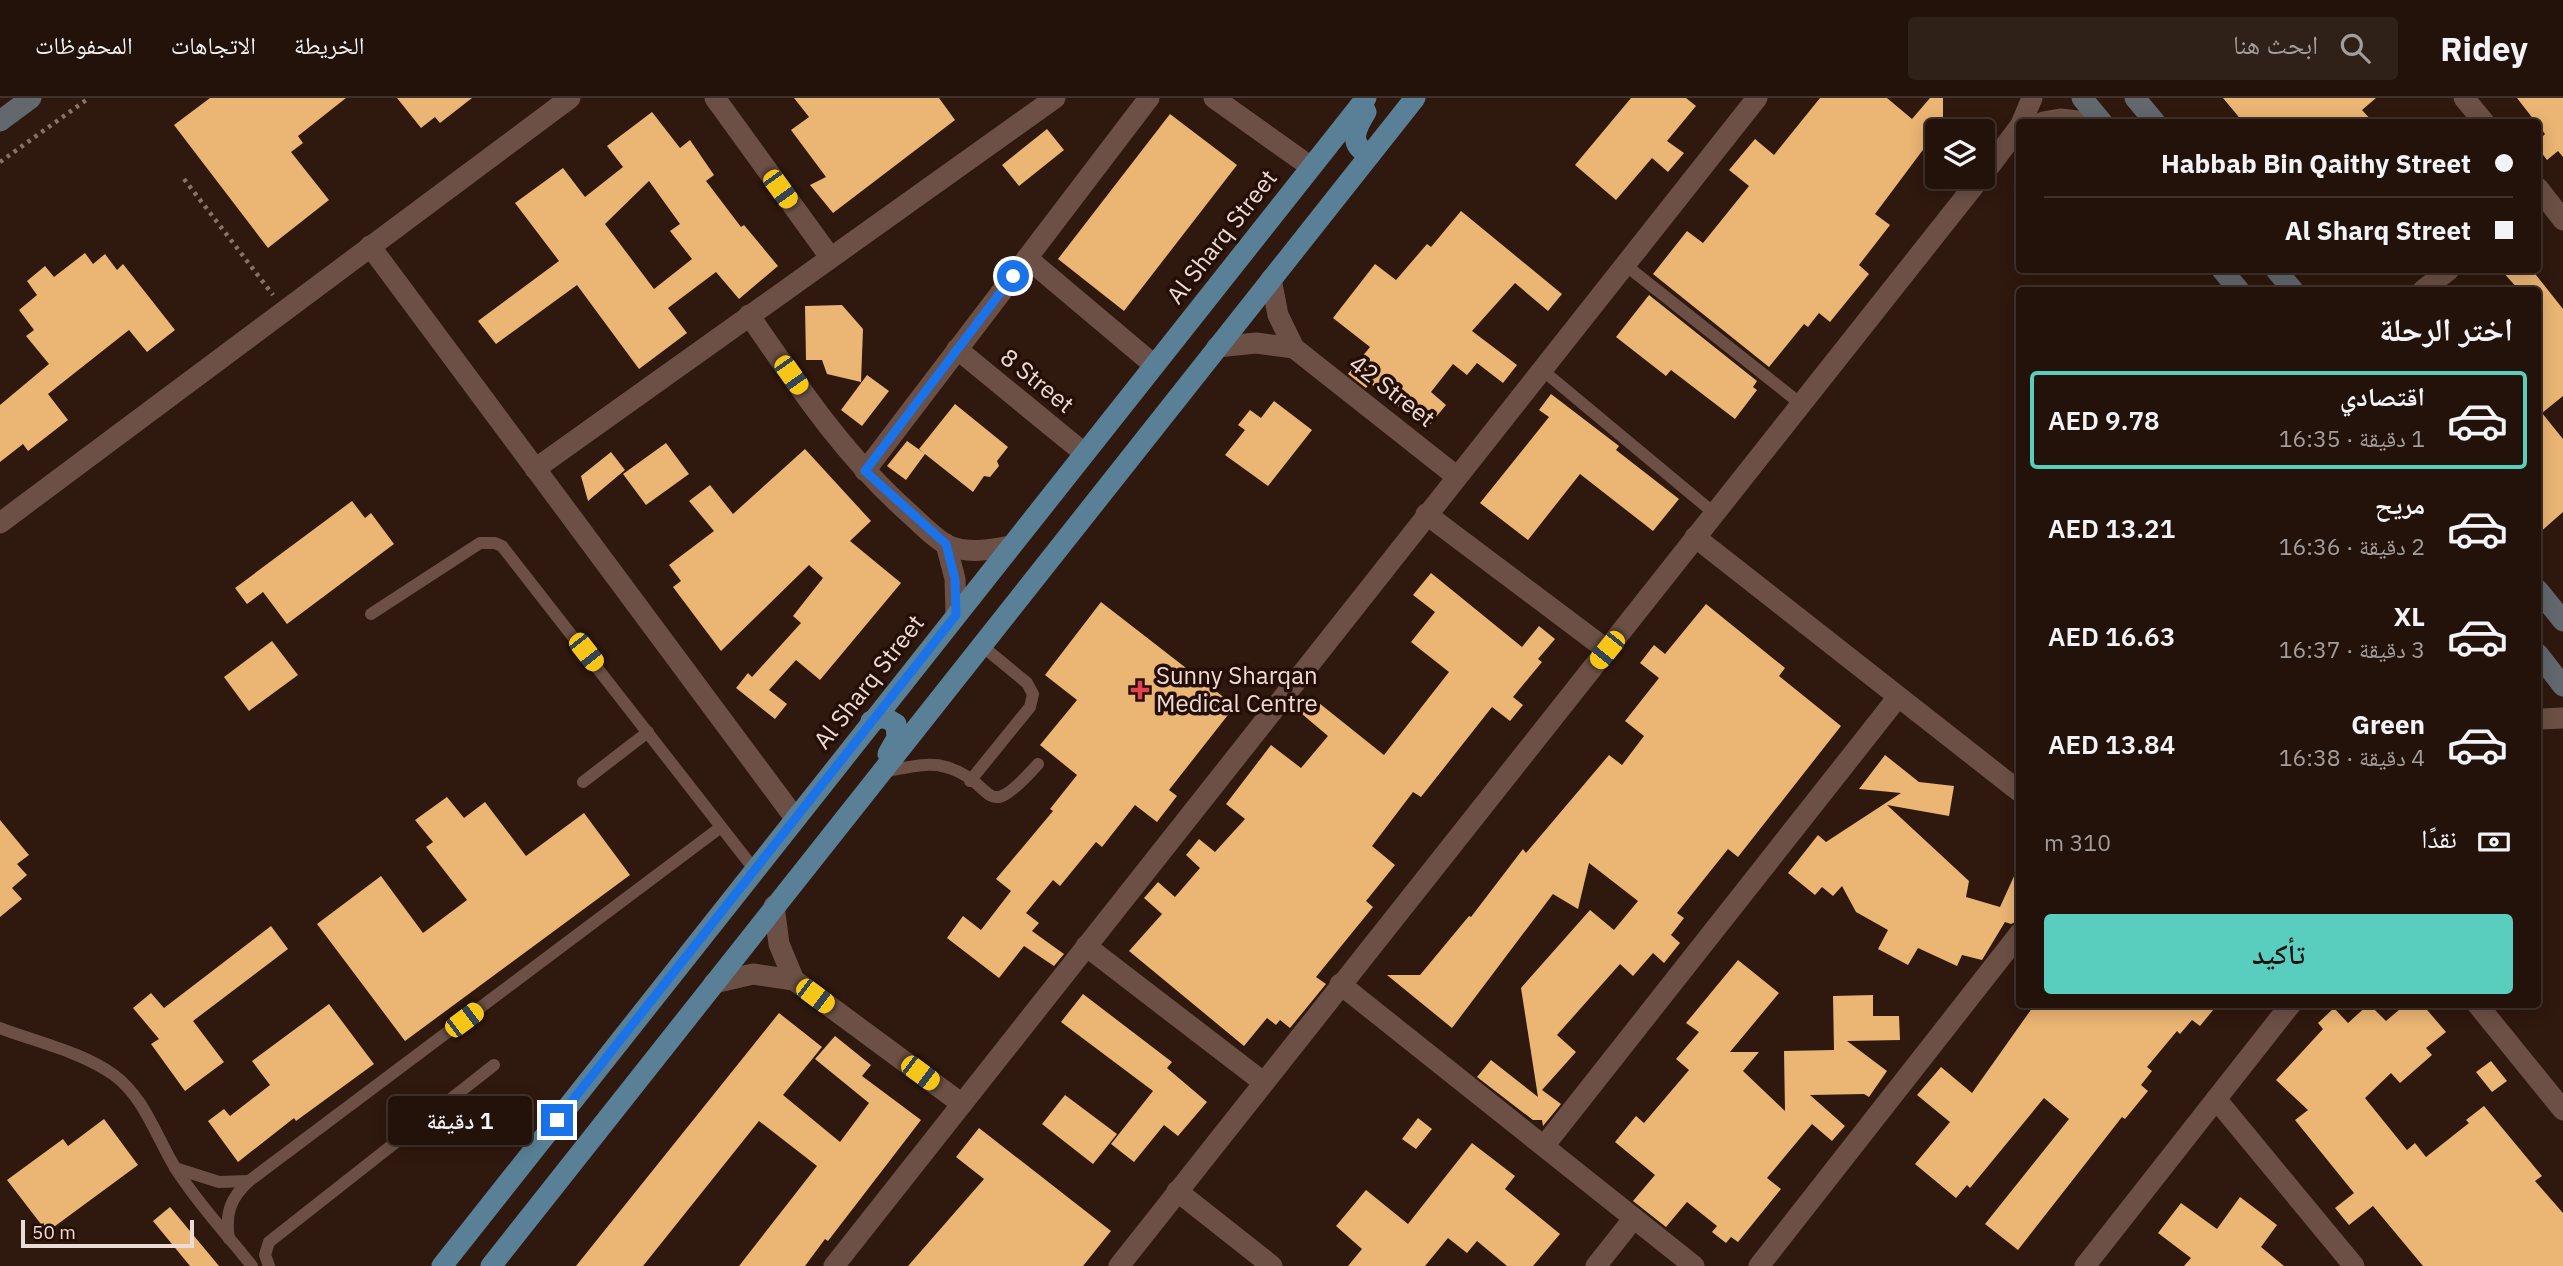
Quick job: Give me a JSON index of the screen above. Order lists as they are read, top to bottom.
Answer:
{
  "streets": {
    "main road": ["Al Sharq Street"],
    "street": ["8 Street", "42 Street"]
  },
  "crossings": [
    ["Al Sharq Street", "8 Street"]
  ],
  "places": {
    "health": ["Sunny Sharqan Medical Centre"]
  },
  "scale_bar": "50 m",
  "page": {
    "header": "Ridey",
    "search": "ابحث هنا",
    "nav": ["الخريطة", "الاتجاهات", "المحفوظات"],
    "banner": ["Habbab Bin Qaithy Street", "Al Sharq Street"],
    "heading": "اختر الرحلة",
    "list": [
      {
        "name": "اقتصادي",
        "note": "1 دقيقة · 16:35",
        "value": "AED 9.78"
      },
      {
        "name": "مريح",
        "note": "2 دقيقة · 16:36",
        "value": "AED 13.21"
      },
      {
        "name": "XL",
        "note": "3 دقيقة · 16:37",
        "value": "AED 16.63"
      },
      {
        "name": "Green",
        "note": "4 دقيقة · 16:38",
        "value": "AED 13.84"
      }
    ],
    "pay": ["نقدًا", "310 m"],
    "buttons": "تأكيد",
    "bubble": "1 دقيقة",
    "scale": "50 m"
  }
}
